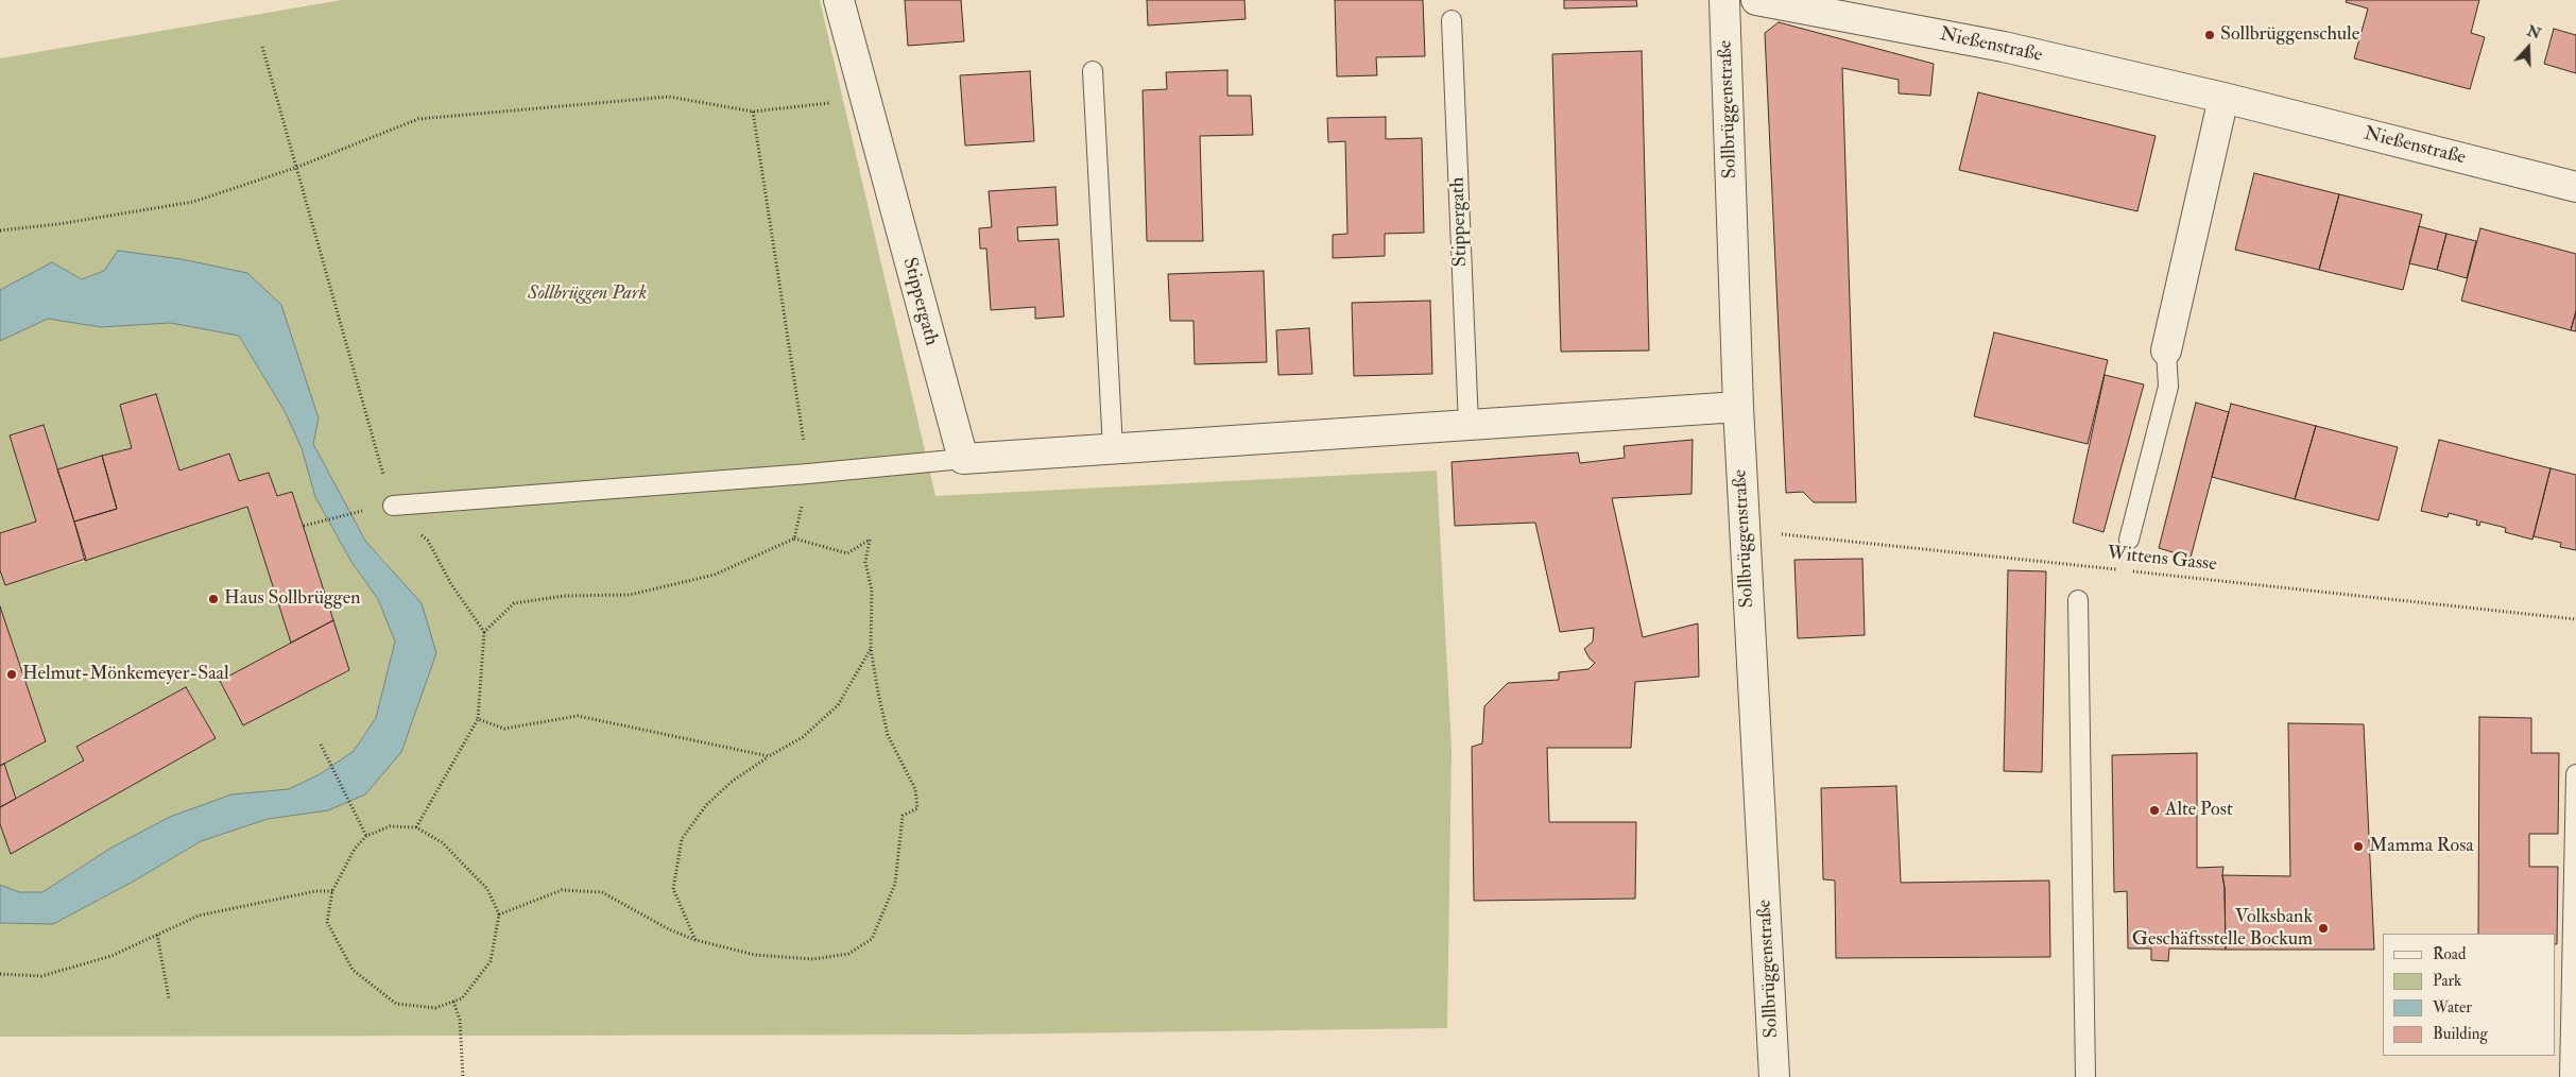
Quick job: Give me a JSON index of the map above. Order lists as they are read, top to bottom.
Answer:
{
  "streets": {
    "street": ["Nießenstraße", "Sollbrüggenstraße", "Stippergath"],
    "path": ["Wittens Gasse"]
  },
  "crossings": [
    ["Sollbrüggenstraße", "Wittens Gasse"]
  ],
  "parks": ["Sollbrüggen Park"],
  "places": [
    "Sollbrüggenschule",
    "Haus Sollbrüggen",
    "Helmut-Mönkemeyer-Saal",
    "Alte Post",
    "Mamma Rosa",
    "Volksbank Geschäftsstelle Bockum"
  ],
  "legend": [
    "Road",
    "Park",
    "Water",
    "Building"
  ],
  "north": "top"
}
